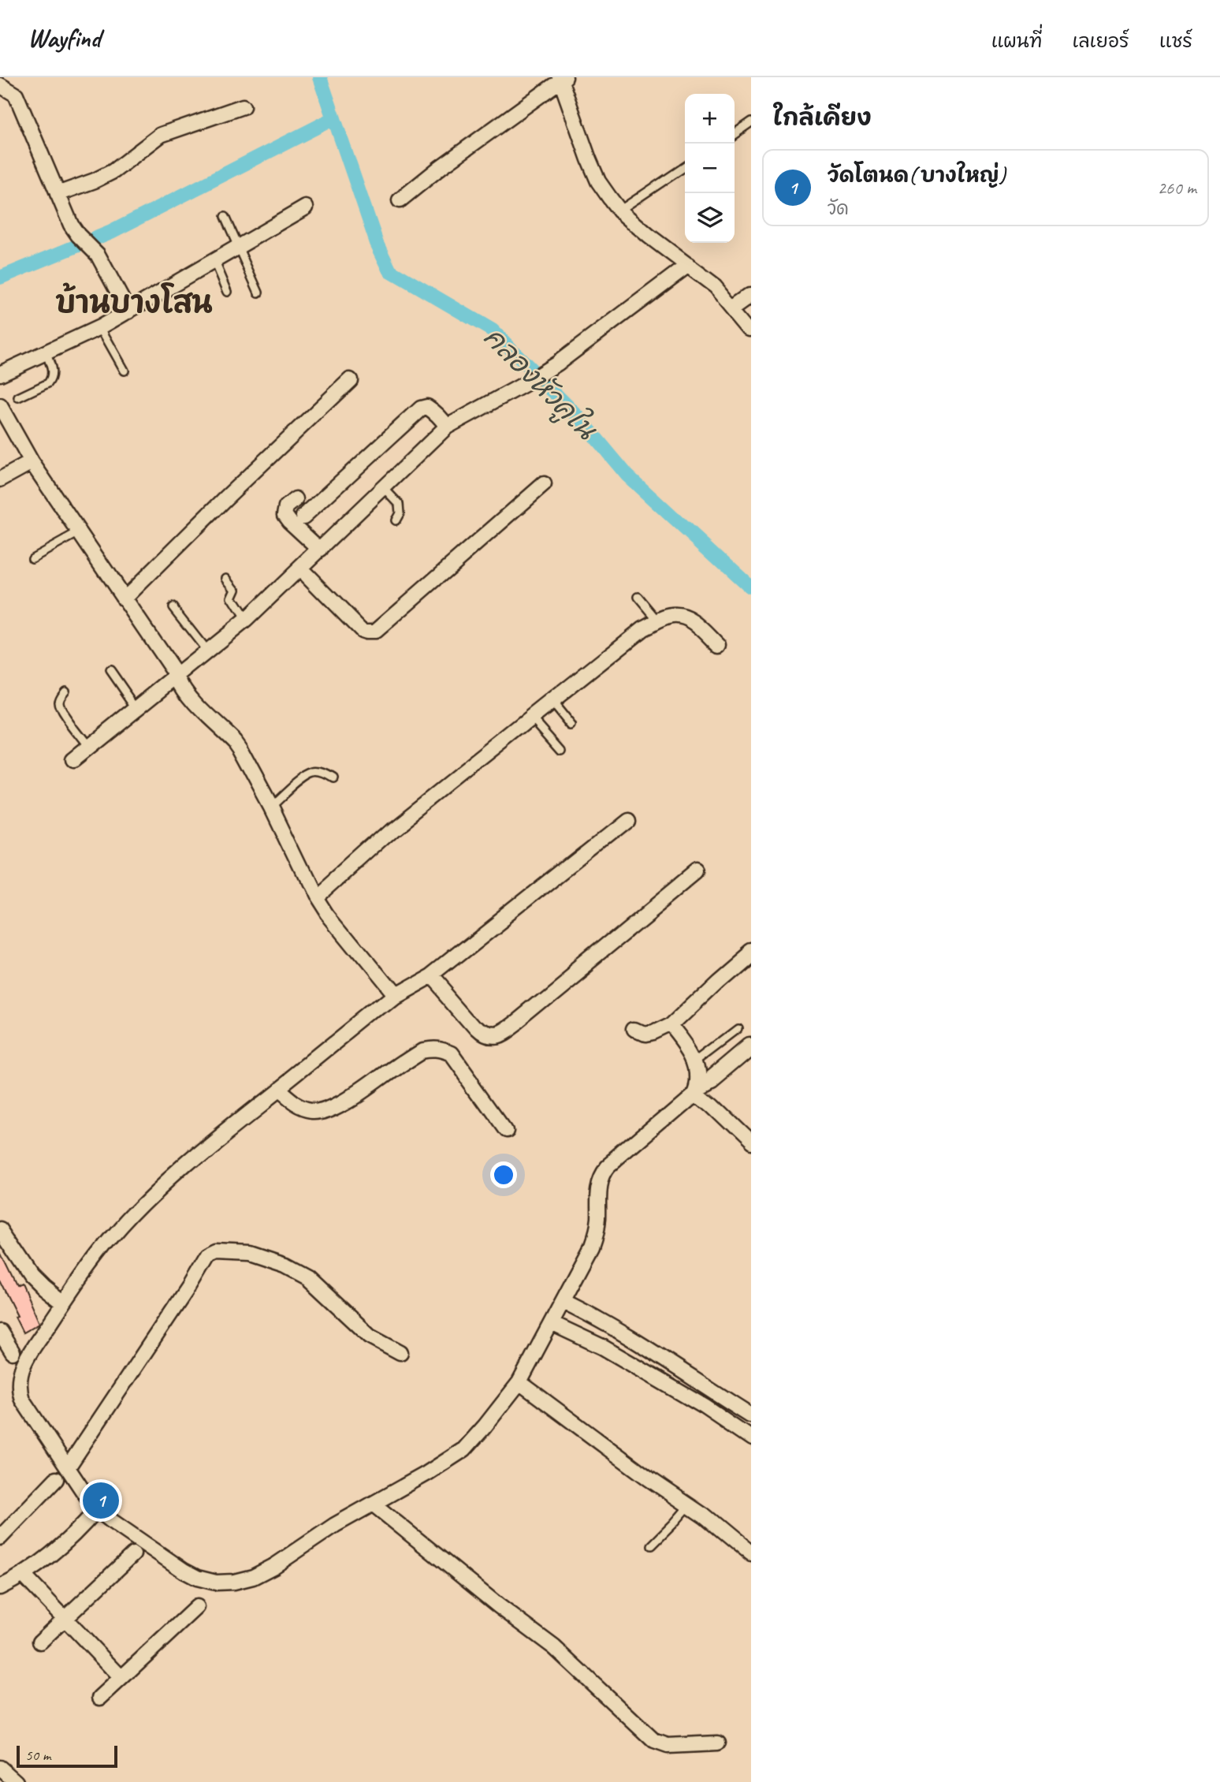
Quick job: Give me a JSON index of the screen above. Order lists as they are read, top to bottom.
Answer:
{
  "districts": ["บ้านบางโสน"],
  "water": ["คลองหัวคูใน"],
  "scale_bar": "50 m",
  "page": {
    "header": "Wayfind",
    "nav": ["แผนที่", "เลเยอร์", "แชร์"],
    "heading": "ใกล้เคียง",
    "map_buttons": ["+", "−"],
    "list": [
      {
        "mark": "1",
        "name": "วัดโตนด( บางใหญ่)",
        "note": "วัด",
        "value": "260 m"
      }
    ],
    "pins": "1",
    "scale": "50 m"
  }
}
